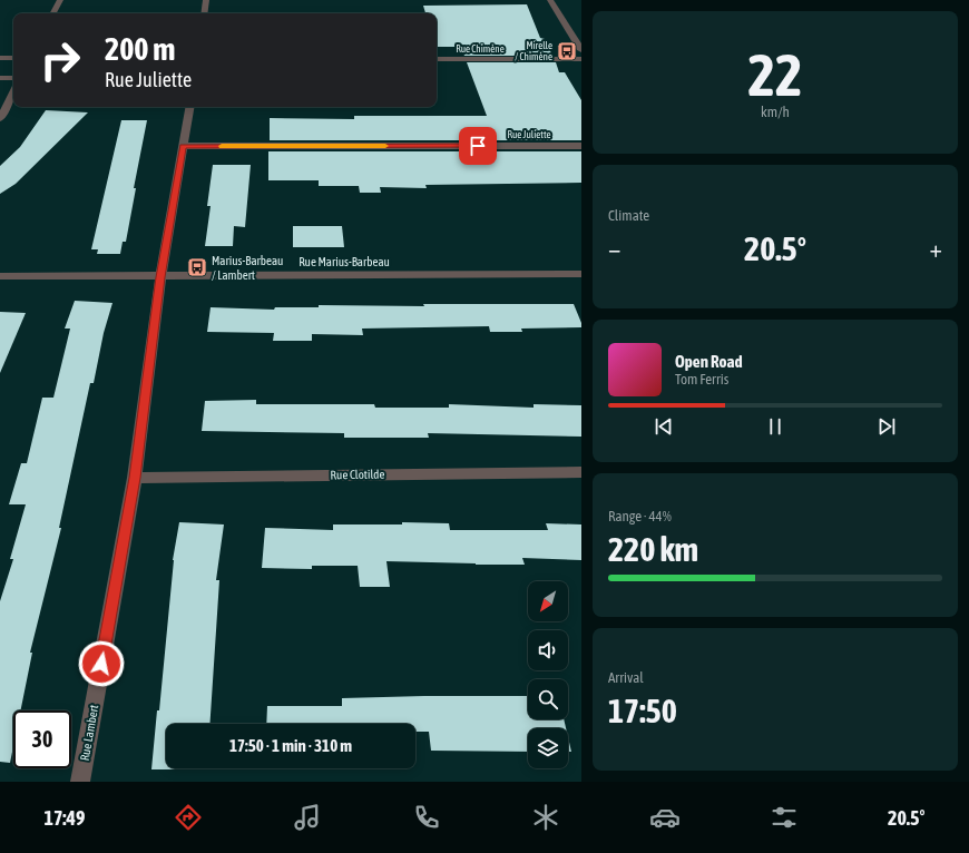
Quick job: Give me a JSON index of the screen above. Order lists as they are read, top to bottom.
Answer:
{
  "streets": {
    "street": [
      "Rue Chimène",
      "Rue Juliette",
      "Rue Marius-Barbeau",
      "Rue Clotilde",
      "Rue Lambert"
    ]
  },
  "crossings": [
    ["Rue Juliette", "Rue Lambert"],
    ["Rue Marius-Barbeau", "Rue Lambert"],
    ["Rue Clotilde", "Rue Lambert"]
  ],
  "places": {
    "bus stop": ["Mirelle / Chimène", "Marius-Barbeau / Lambert"]
  },
  "north": "bottom left",
  "page": {
    "tile": [
      ["22", "km/h"],
      "Climate",
      ["Range · 44%", "220 km"],
      ["Arrival", "17:50"]
    ],
    "turn": ["200 m", "Rue Juliette"],
    "heat": ["−", "20.5°", "+"],
    "song": ["Open Road", "Tom Ferris"],
    "limit": "30",
    "trip": "17:50 · 1 min · 310 m",
    "tabs": ["17:49", "20.5°"]
  }
}
